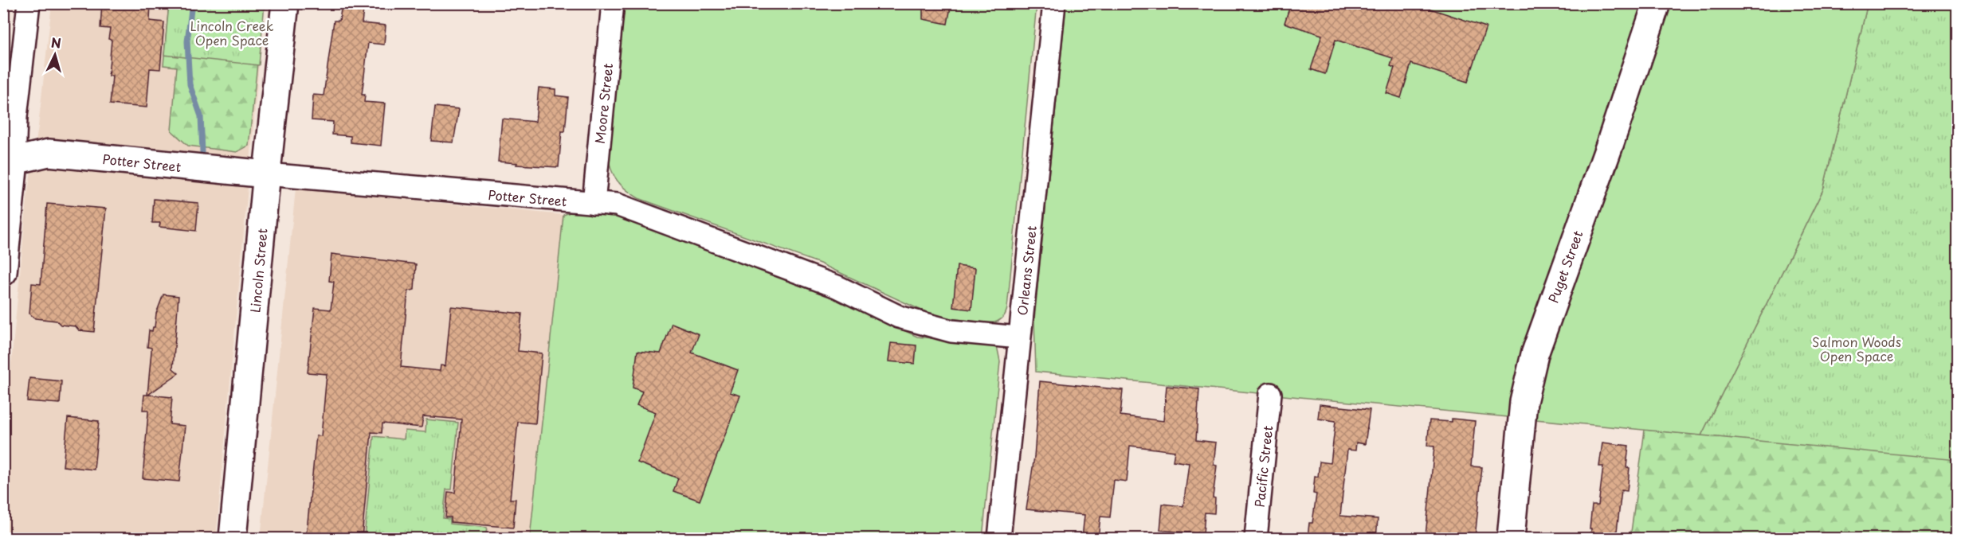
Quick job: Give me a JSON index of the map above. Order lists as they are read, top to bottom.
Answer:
{
  "streets": {
    "street": [
      "Moore Street",
      "Potter Street",
      "Puget Street",
      "Lincoln Street",
      "Orleans Street",
      "Pacific Street"
    ]
  },
  "crossings": [
    ["Moore Street", "Potter Street"],
    ["Potter Street", "Lincoln Street"],
    ["Potter Street", "Orleans Street"]
  ],
  "parks": ["Lincoln Creek Open Space", "Salmon Woods Open Space"],
  "north": "top"
}
